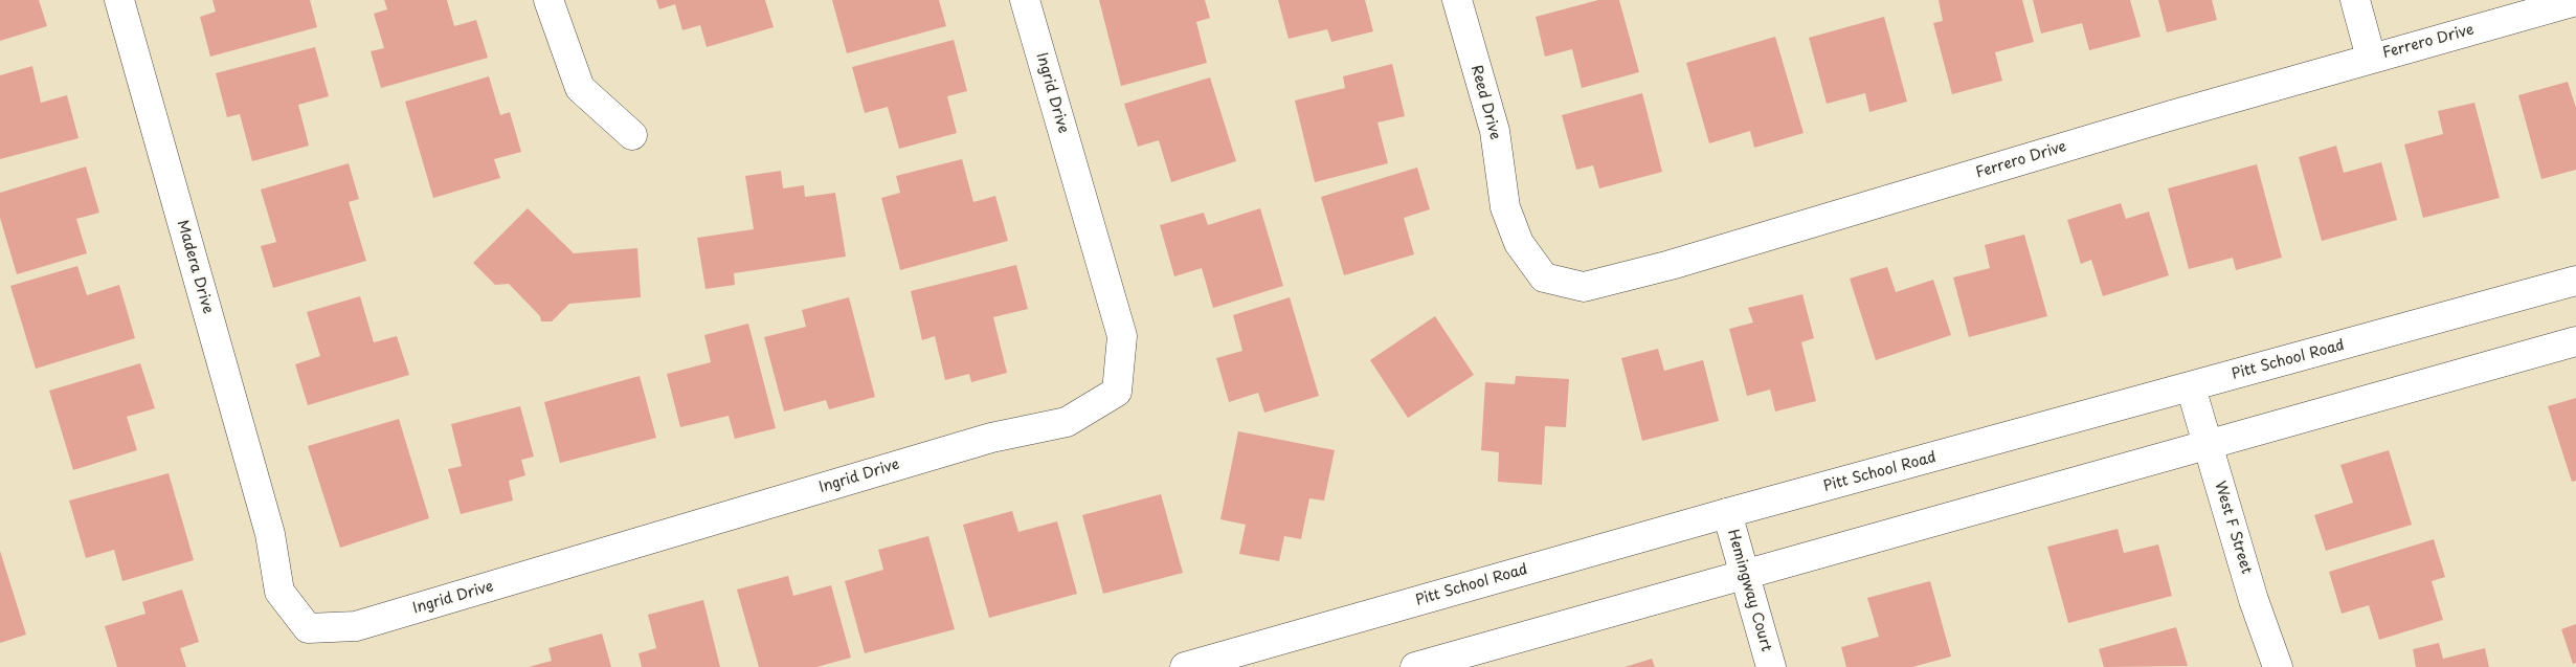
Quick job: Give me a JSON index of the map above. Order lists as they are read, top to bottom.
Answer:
{
  "streets": {
    "street": [
      "Ferrero Drive",
      "Ingrid Drive",
      "Reed Drive",
      "Madera Drive",
      "Pitt School Road",
      "West F Street",
      "Hemingway Court"
    ]
  },
  "crossings": [
    ["Ferrero Drive", "Reed Drive"],
    ["Ingrid Drive", "Madera Drive"],
    ["Pitt School Road", "West F Street"],
    ["Pitt School Road", "Hemingway Court"]
  ]
}
